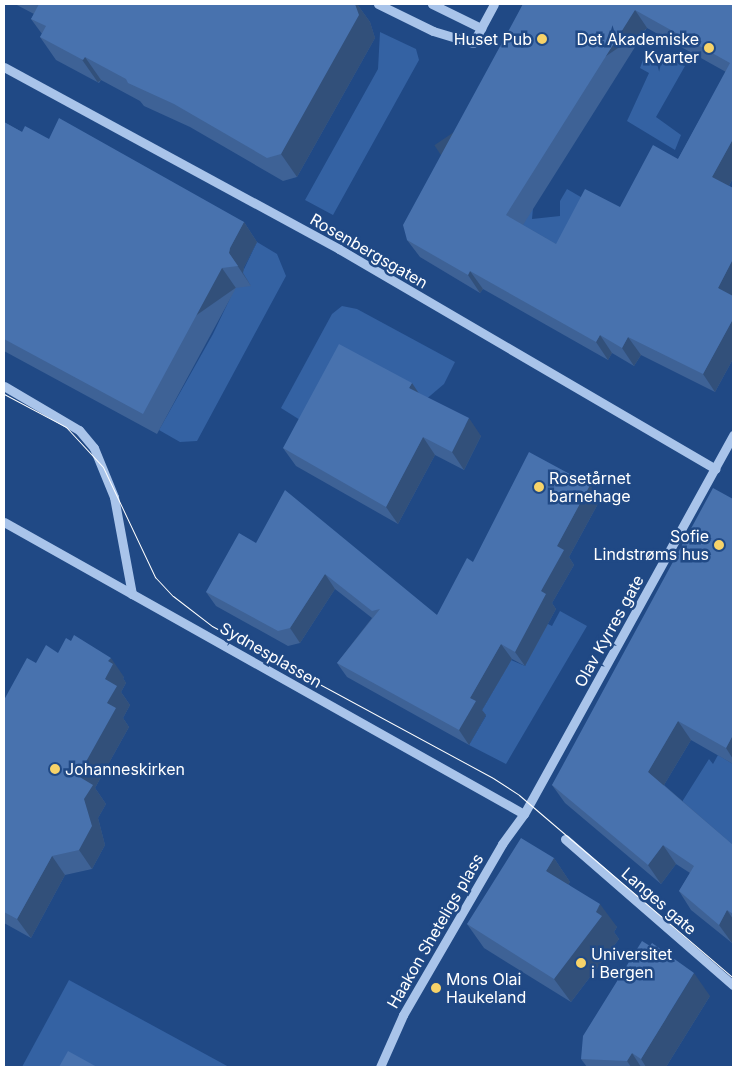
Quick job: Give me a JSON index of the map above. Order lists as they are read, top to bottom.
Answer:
{
  "streets": {
    "street": [
      "Rosenbergsgaten",
      "Olav Kyrres gate",
      "Sydnesplassen",
      "Langes gate",
      "Haakon Sheteligs plass"
    ]
  },
  "crossings": [
    ["Rosenbergsgaten", "Olav Kyrres gate"],
    ["Olav Kyrres gate", "Sydnesplassen"],
    ["Olav Kyrres gate", "Haakon Sheteligs plass"],
    ["Sydnesplassen", "Haakon Sheteligs plass"]
  ],
  "places": [
    "Huset Pub",
    "Det Akademiske Kvarter",
    "Rosetårnet barnehage",
    "Sofie Lindstrøms hus",
    "Johanneskirken",
    "Universitet i Bergen",
    "Mons Olai Haukeland"
  ]
}
